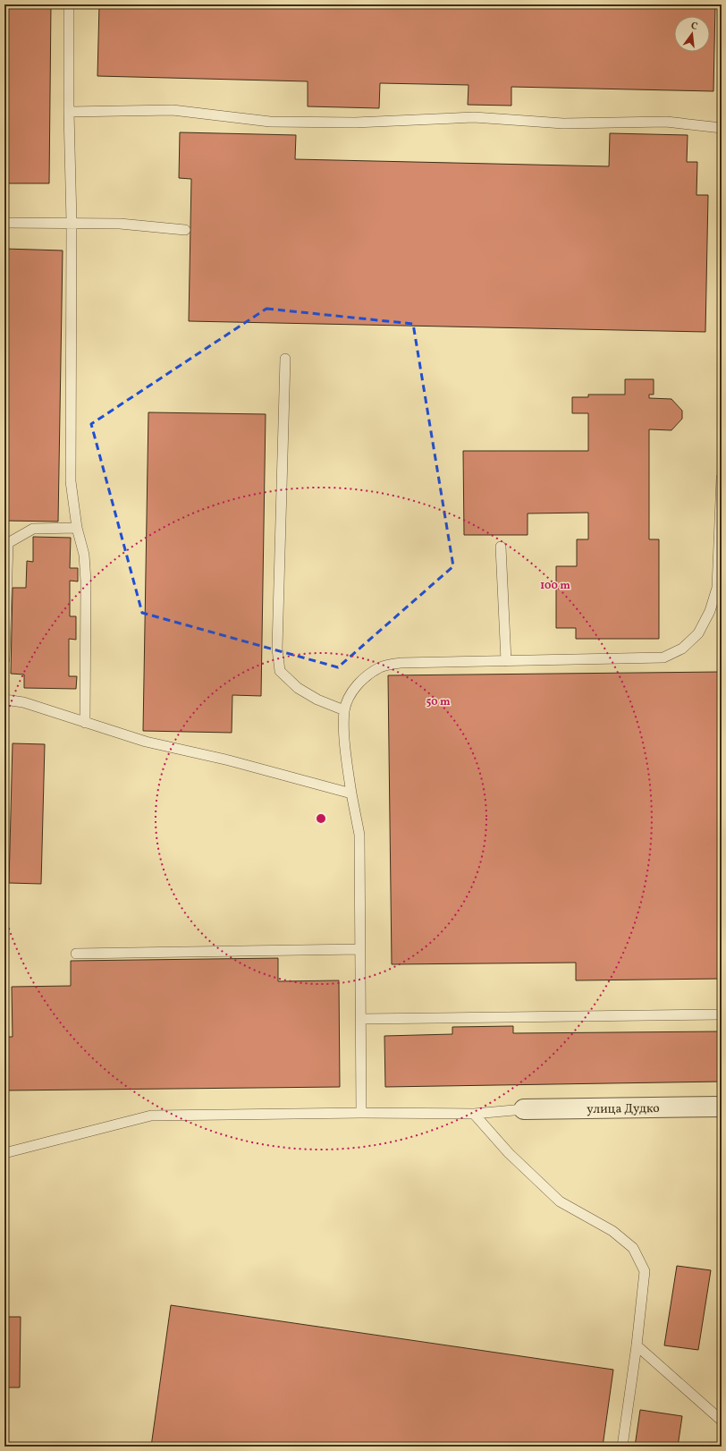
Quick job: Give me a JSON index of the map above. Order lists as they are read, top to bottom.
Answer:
{
  "streets": {
    "street": ["улица Дудко"]
  },
  "north": "top",
  "rings": ["100 m", "50 m"]
}
